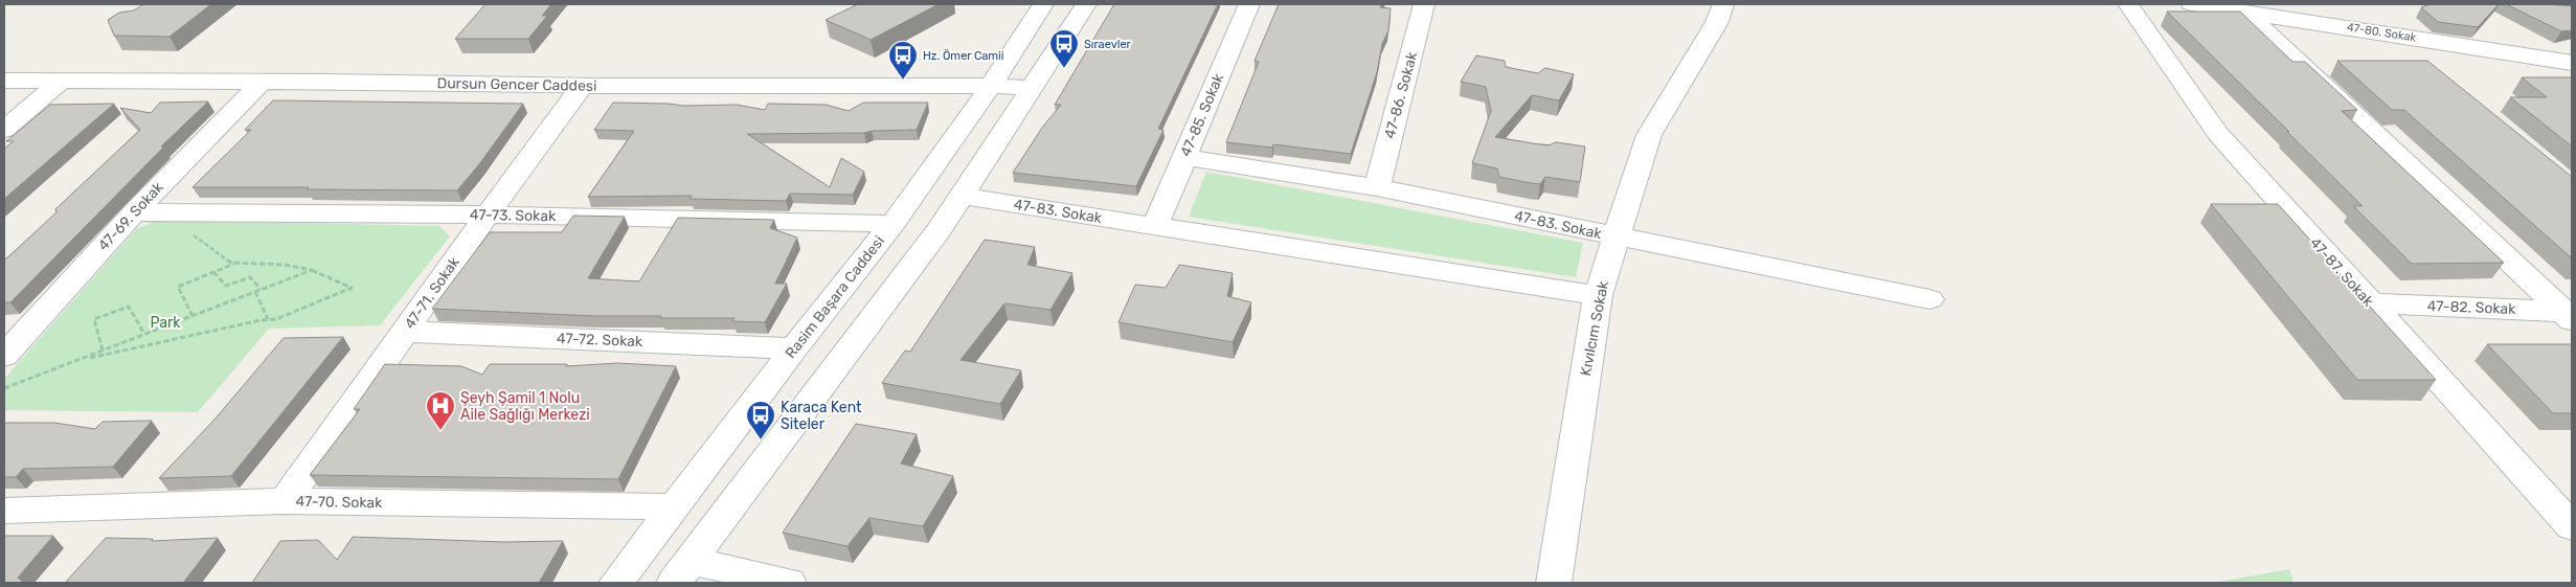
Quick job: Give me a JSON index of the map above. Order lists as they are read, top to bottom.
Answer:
{
  "streets": {
    "street": [
      "47-80. Sokak",
      "Dursun Gencer Caddesi",
      "47-86. Sokak",
      "47-85. Sokak",
      "47-83. Sokak",
      "47-73. Sokak",
      "47-69. Sokak",
      "47-87. Sokak",
      "47-71. Sokak",
      "Rasim Başara Caddesi",
      "47-82. Sokak",
      "Kıvılcım Sokak",
      "47-72. Sokak",
      "47-70. Sokak"
    ]
  },
  "crossings": [
    ["Dursun Gencer Caddesi", "47-69. Sokak"],
    ["Dursun Gencer Caddesi", "47-71. Sokak"],
    ["Dursun Gencer Caddesi", "Rasim Başara Caddesi"],
    ["47-86. Sokak", "47-83. Sokak"],
    ["47-85. Sokak", "47-83. Sokak"],
    ["47-83. Sokak", "Kıvılcım Sokak"],
    ["47-73. Sokak", "47-69. Sokak"],
    ["47-73. Sokak", "47-71. Sokak"],
    ["47-73. Sokak", "Rasim Başara Caddesi"],
    ["47-87. Sokak", "47-82. Sokak"],
    ["47-71. Sokak", "47-72. Sokak"],
    ["47-71. Sokak", "47-70. Sokak"],
    ["Rasim Başara Caddesi", "47-72. Sokak"],
    ["Rasim Başara Caddesi", "47-70. Sokak"]
  ],
  "parks": ["Park"],
  "places": {
    "bus stop": ["Sıraevler", "Hz. Ömer Camii", "Karaca Kent Siteler"],
    "hospital": ["Şeyh Şamil 1 Nolu Aile Sağlığı Merkezi"]
  }
}
